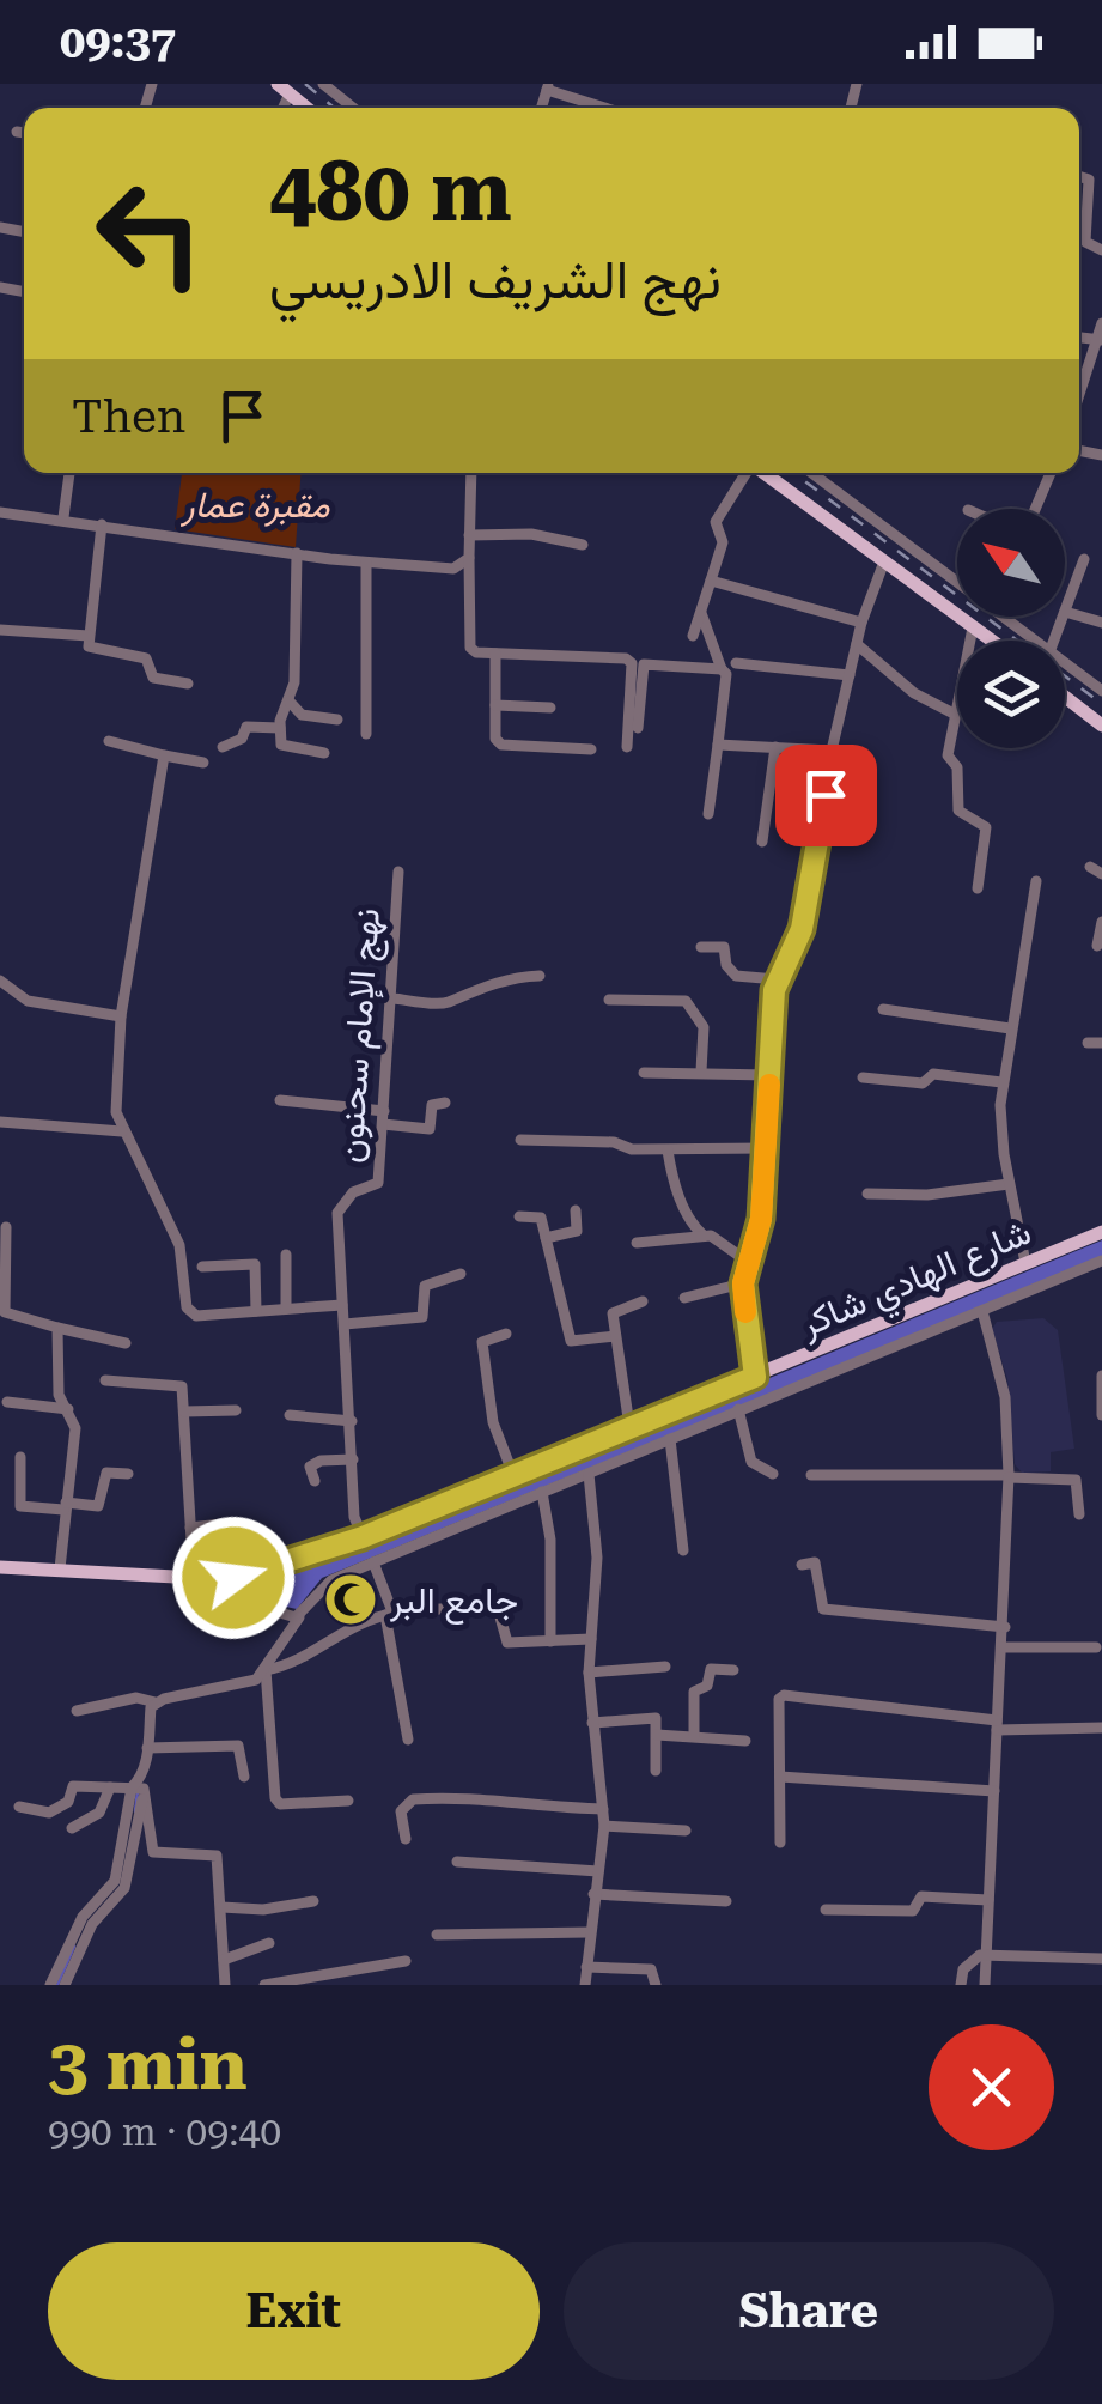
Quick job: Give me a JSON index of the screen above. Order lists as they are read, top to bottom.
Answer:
{
  "streets": {
    "main road": ["شارع الهادي شاكر"],
    "street": ["نهج الإمام سحنون"]
  },
  "crossings": [
    ["نهج الإمام سحنون", "شارع الهادي شاكر"]
  ],
  "parks": ["مقبرة عمار"],
  "places": {
    "mosque": ["جامع البر"]
  },
  "north": "top left",
  "page": {
    "status": "09:37",
    "turn": ["480 m", "نهج الشريف الادريسي"],
    "then": "Then",
    "heading": ["3 min", "990 m · 09:40"],
    "buttons": ["Exit", "Share"]
  }
}
